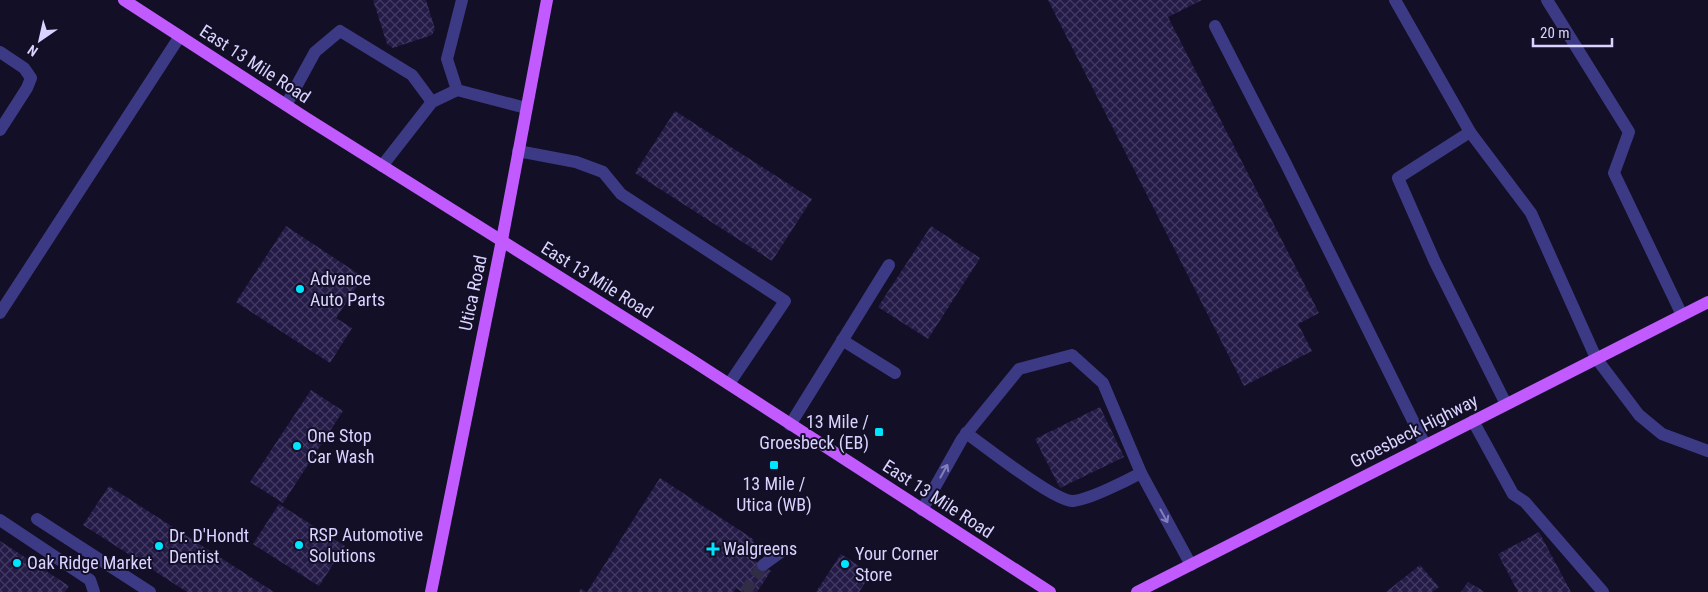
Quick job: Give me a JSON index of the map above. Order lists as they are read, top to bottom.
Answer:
{
  "streets": {
    "main road": ["East 13 Mile Road", "Utica Road", "Groesbeck Highway"]
  },
  "crossings": [
    ["East 13 Mile Road", "Utica Road"]
  ],
  "places": {
    "other": [
      "Advance Auto Parts",
      "One Stop Car Wash",
      "RSP Automotive Solutions",
      "Dr. D'Hondt Dentist",
      "Oak Ridge Market",
      "Your Corner Store"
    ],
    "transit": ["13 Mile / Groesbeck (EB)", "13 Mile / Utica (WB)"],
    "health": ["Walgreens"]
  },
  "scale_bar": "20 m",
  "north": "bottom left"
}
